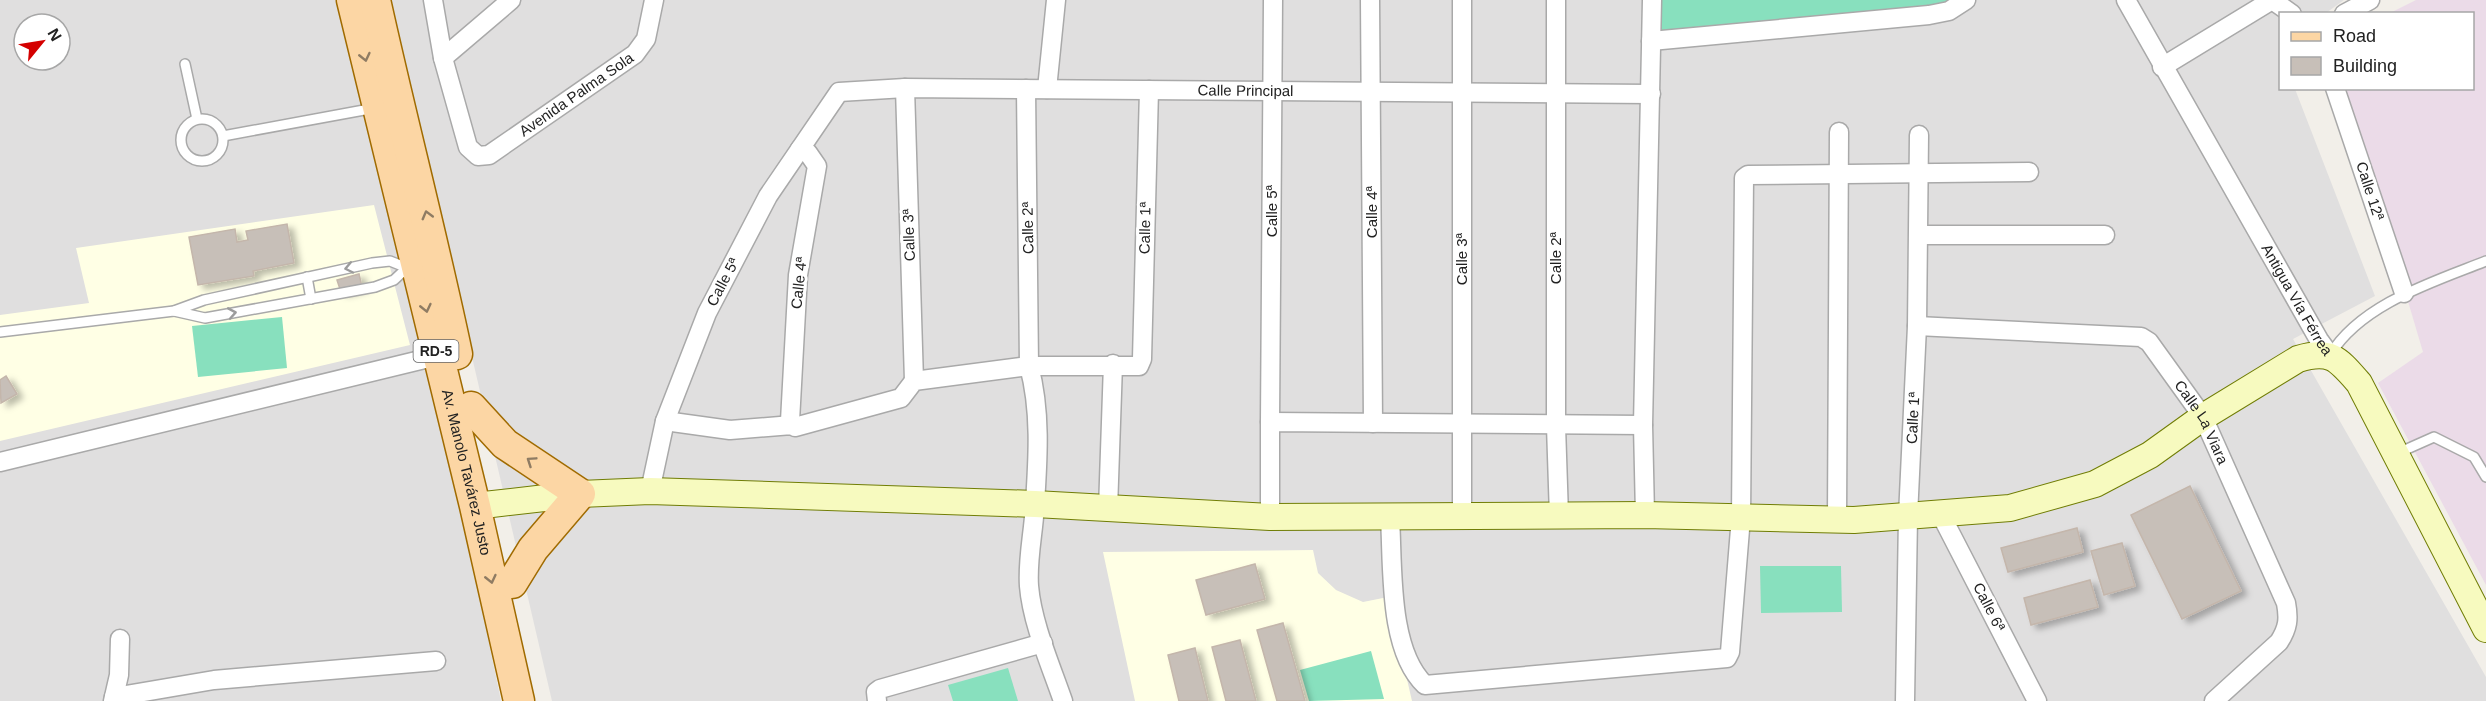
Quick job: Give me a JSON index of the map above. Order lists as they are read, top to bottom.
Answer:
{
  "streets": {
    "main road": ["RD-5", "Av. Manolo Tavárez Justo"],
    "street": [
      "Calle Principal",
      "Avenida Palma Sola",
      "Calle 12ª",
      "Calle 5ª",
      "Calle 4ª",
      "Calle 2ª",
      "Calle 1ª",
      "Calle 3ª",
      "Antigua Vía Férrea",
      "Calle La Viara",
      "Calle 6ª"
    ]
  },
  "crossings": [
    ["Calle Principal", "Calle 5ª"],
    ["Calle Principal", "Calle 4ª"],
    ["Calle Principal", "Calle 2ª"],
    ["Calle Principal", "Calle 1ª"],
    ["Calle Principal", "Calle 3ª"],
    ["Calle 5ª", "Calle 4ª"],
    ["Calle 1ª", "Calle La Viara"]
  ],
  "legend": ["Road", "Building"],
  "north": "top right"
}
